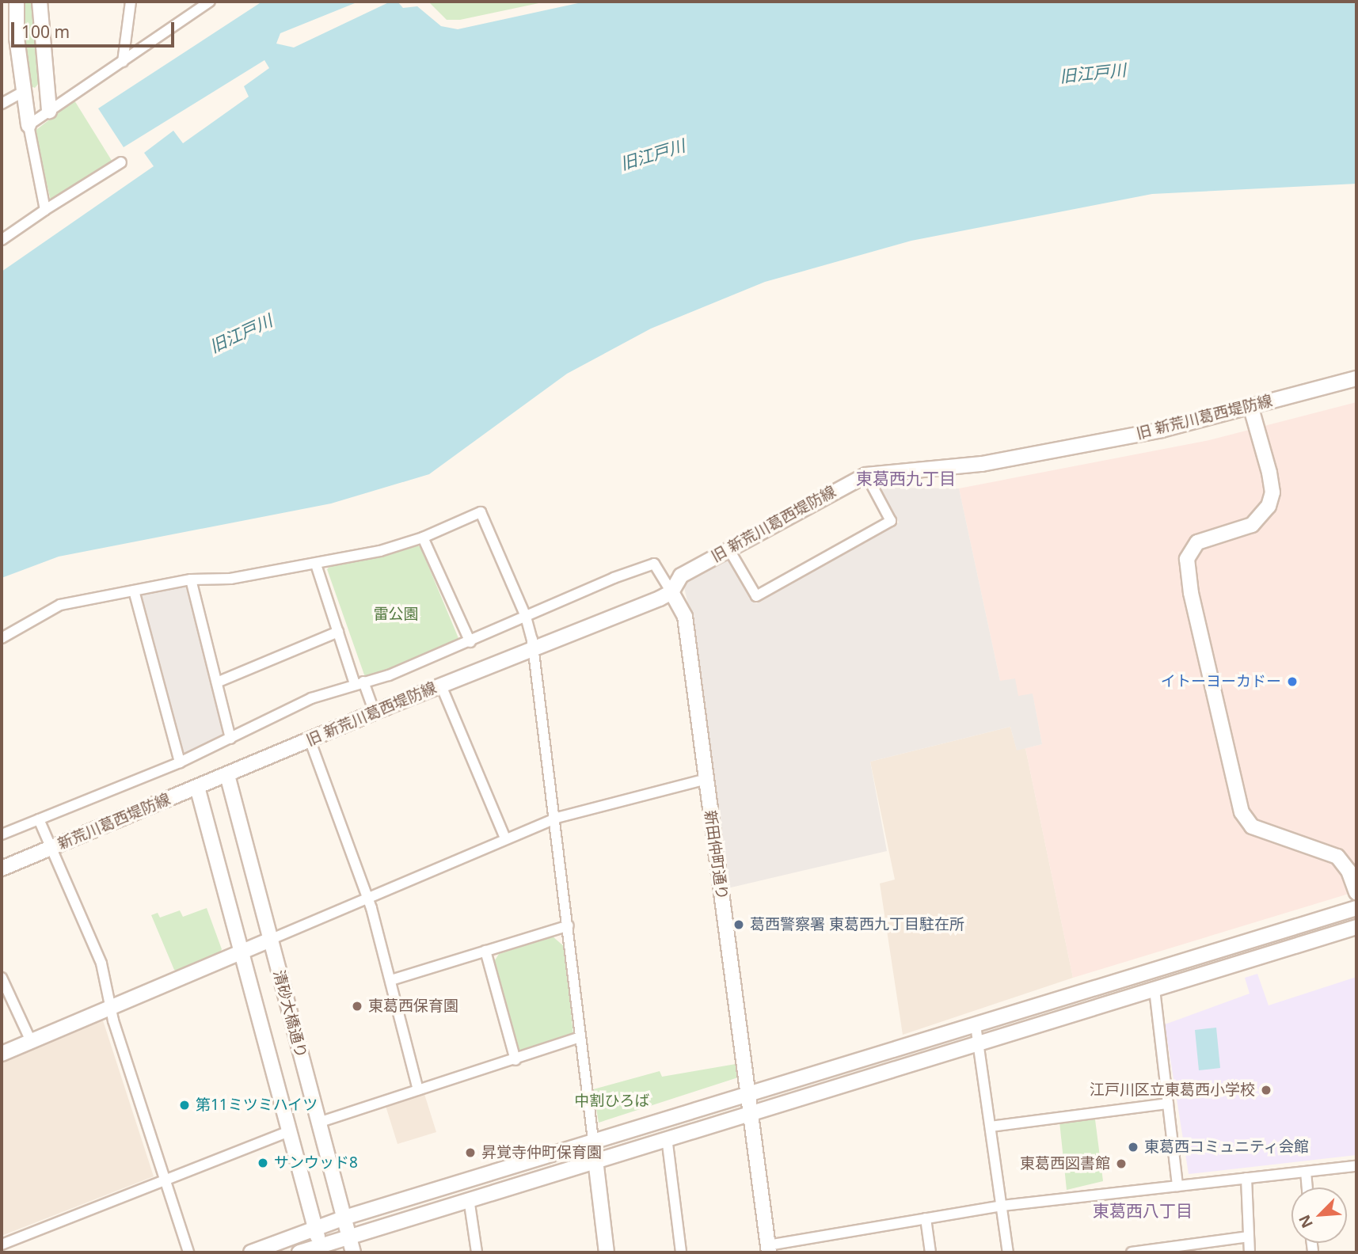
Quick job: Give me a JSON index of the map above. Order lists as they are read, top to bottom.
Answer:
{
  "streets": {
    "street": [
      "旧 新荒川葛西堤防線",
      "新荒川葛西堤防線",
      "新田仲町通り",
      "清砂大橋通り"
    ]
  },
  "crossings": [
    ["旧 新荒川葛西堤防線", "新荒川葛西堤防線"],
    ["旧 新荒川葛西堤防線", "新田仲町通り"],
    ["旧 新荒川葛西堤防線", "清砂大橋通り"],
    ["新荒川葛西堤防線", "清砂大橋通り"]
  ],
  "districts": ["東葛西九丁目", "東葛西八丁目"],
  "water": ["旧江戸川"],
  "parks": ["雷公園", "中割ひろば"],
  "places": [
    "イトーヨーカドー",
    "葛西警察署 東葛西九丁目駐在所",
    "東葛西保育園",
    "江戸川区立東葛西小学校",
    "第11ミツミハイツ",
    "東葛西コミュニティ会館",
    "昇覚寺仲町保育園",
    "サンウッド8",
    "東葛西図書館"
  ],
  "scale_bar": "100 m",
  "north": "bottom left"
}
